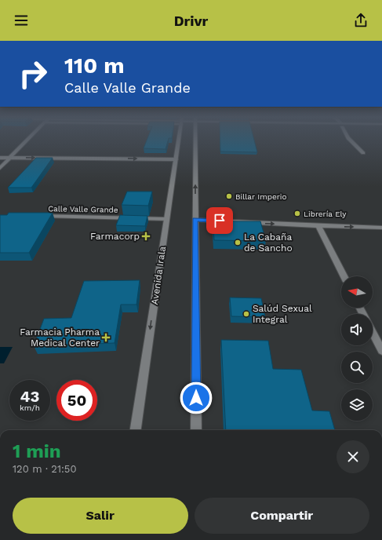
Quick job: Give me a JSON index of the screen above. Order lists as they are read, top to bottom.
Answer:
{
  "streets": {
    "street": ["Calle Valle Grande", "Avenida Irala"]
  },
  "crossings": [
    ["Calle Valle Grande", "Avenida Irala"]
  ],
  "places": {
    "other": [
      "Billar Imperio",
      "Librería Ely",
      "La Cabaña de Sancho",
      "Salúd Sexual Integral"
    ],
    "health": ["Farmacorp", "Farmacia Pharma Medical Center"]
  },
  "north": "left",
  "page": {
    "header": "Drivr",
    "turn": ["110 m", "Calle Valle Grande"],
    "speed": "43 km/h",
    "limit": "50",
    "heading": ["1 min", "120 m · 21:50"],
    "buttons": ["Salir", "Compartir"]
  }
}
